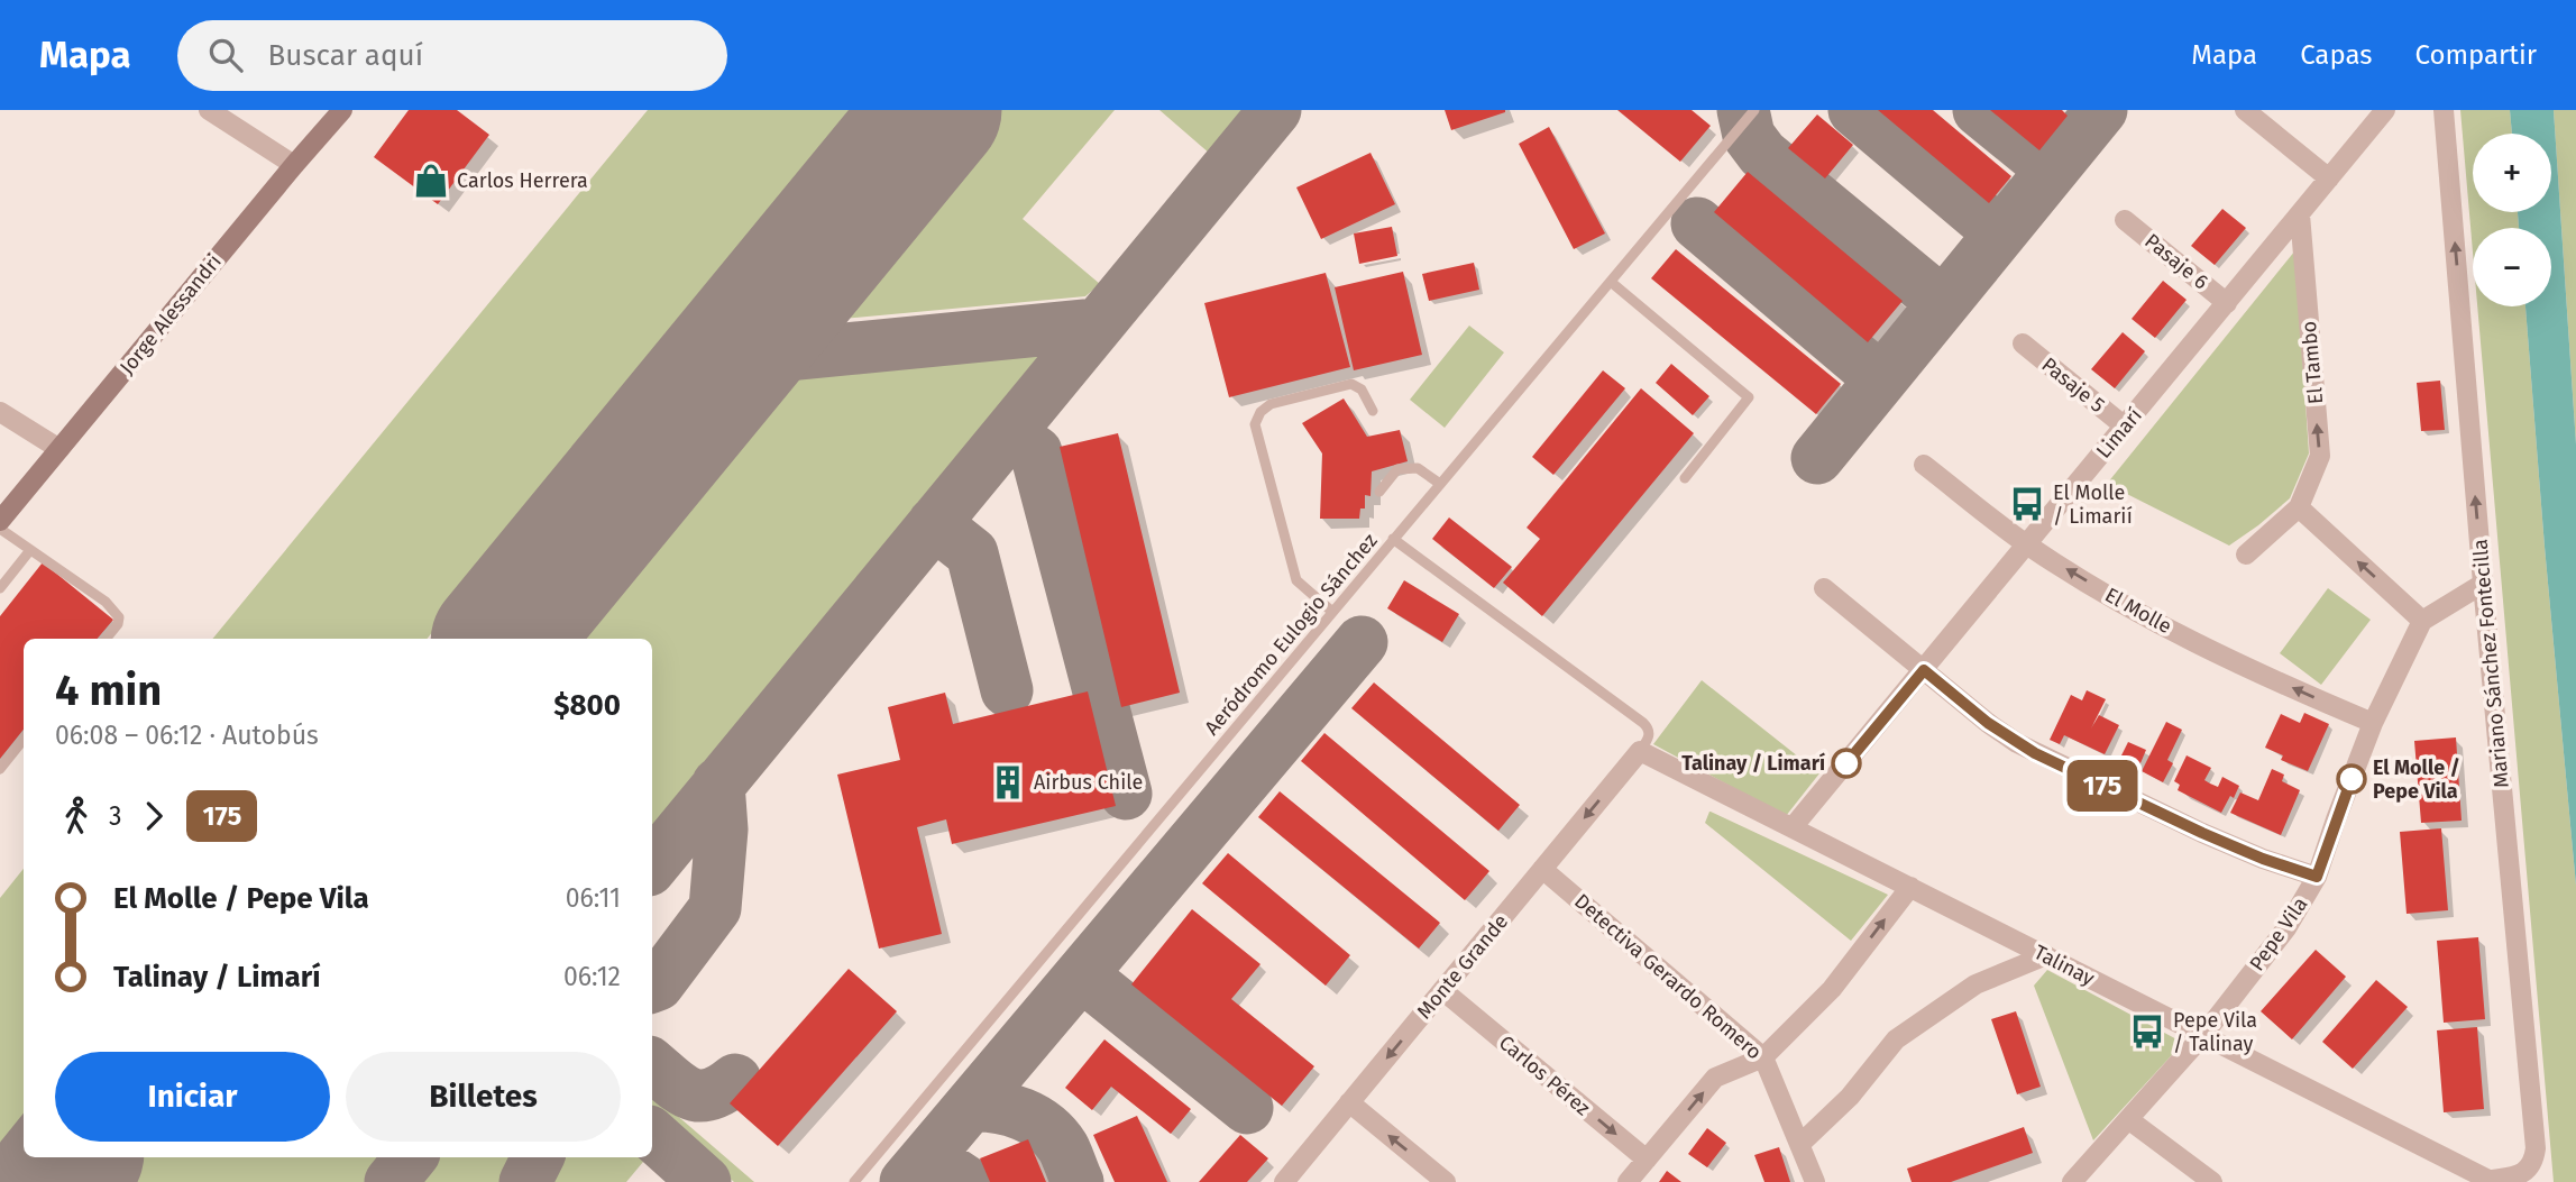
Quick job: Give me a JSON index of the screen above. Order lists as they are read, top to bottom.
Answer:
{
  "streets": {
    "main road": ["Jorge Alessandri"],
    "street": [
      "Pasaje 6",
      "El Tambo",
      "Pasaje 5",
      "Limarí",
      "El Molle",
      "Mariano Sánchez Fontecilla",
      "Pepe Vila",
      "Talinay",
      "Monte Grande",
      "Detectiva Gerardo Romero",
      "Carlos Pérez"
    ],
    "lane": ["Aeródromo Eulogio Sánchez"]
  },
  "crossings": [
    ["Pasaje 6", "Limarí"],
    ["El Tambo", "Limarí"],
    ["Pasaje 5", "Limarí"],
    ["Limarí", "El Molle"],
    ["Limarí", "Talinay"],
    ["El Molle", "Pepe Vila"],
    ["Mariano Sánchez Fontecilla", "Talinay"],
    ["Pepe Vila", "Talinay"],
    ["Talinay", "Monte Grande"],
    ["Monte Grande", "Detectiva Gerardo Romero"],
    ["Monte Grande", "Carlos Pérez"]
  ],
  "one_way": ["El Tambo", "Mariano Sánchez Fontecilla", "Monte Grande"],
  "places": {
    "shop": ["Carlos Herrera"],
    "bus stop": ["El Molle / Limarií", "Pepe Vila / Talinay"],
    "other": ["Talinay / Limarí", "El Molle / Pepe Vila"],
    "building": ["Airbus Chile"]
  },
  "lines": ["bus line 175"],
  "page": {
    "header": "Mapa",
    "search": "Buscar aquí",
    "nav": ["Mapa", "Capas", "Compartir"],
    "on_map": "175",
    "map_buttons": ["+", "−"],
    "heading": ["4 min", "06:08 – 06:12 · Autobús", "$800"],
    "legs": ["3", "175"],
    "list": [
      {
        "name": "El Molle / Pepe Vila",
        "value": "06:11"
      },
      {
        "name": "Talinay / Limarí",
        "value": "06:12"
      }
    ],
    "buttons": ["Iniciar", "Billetes"]
  }
}
